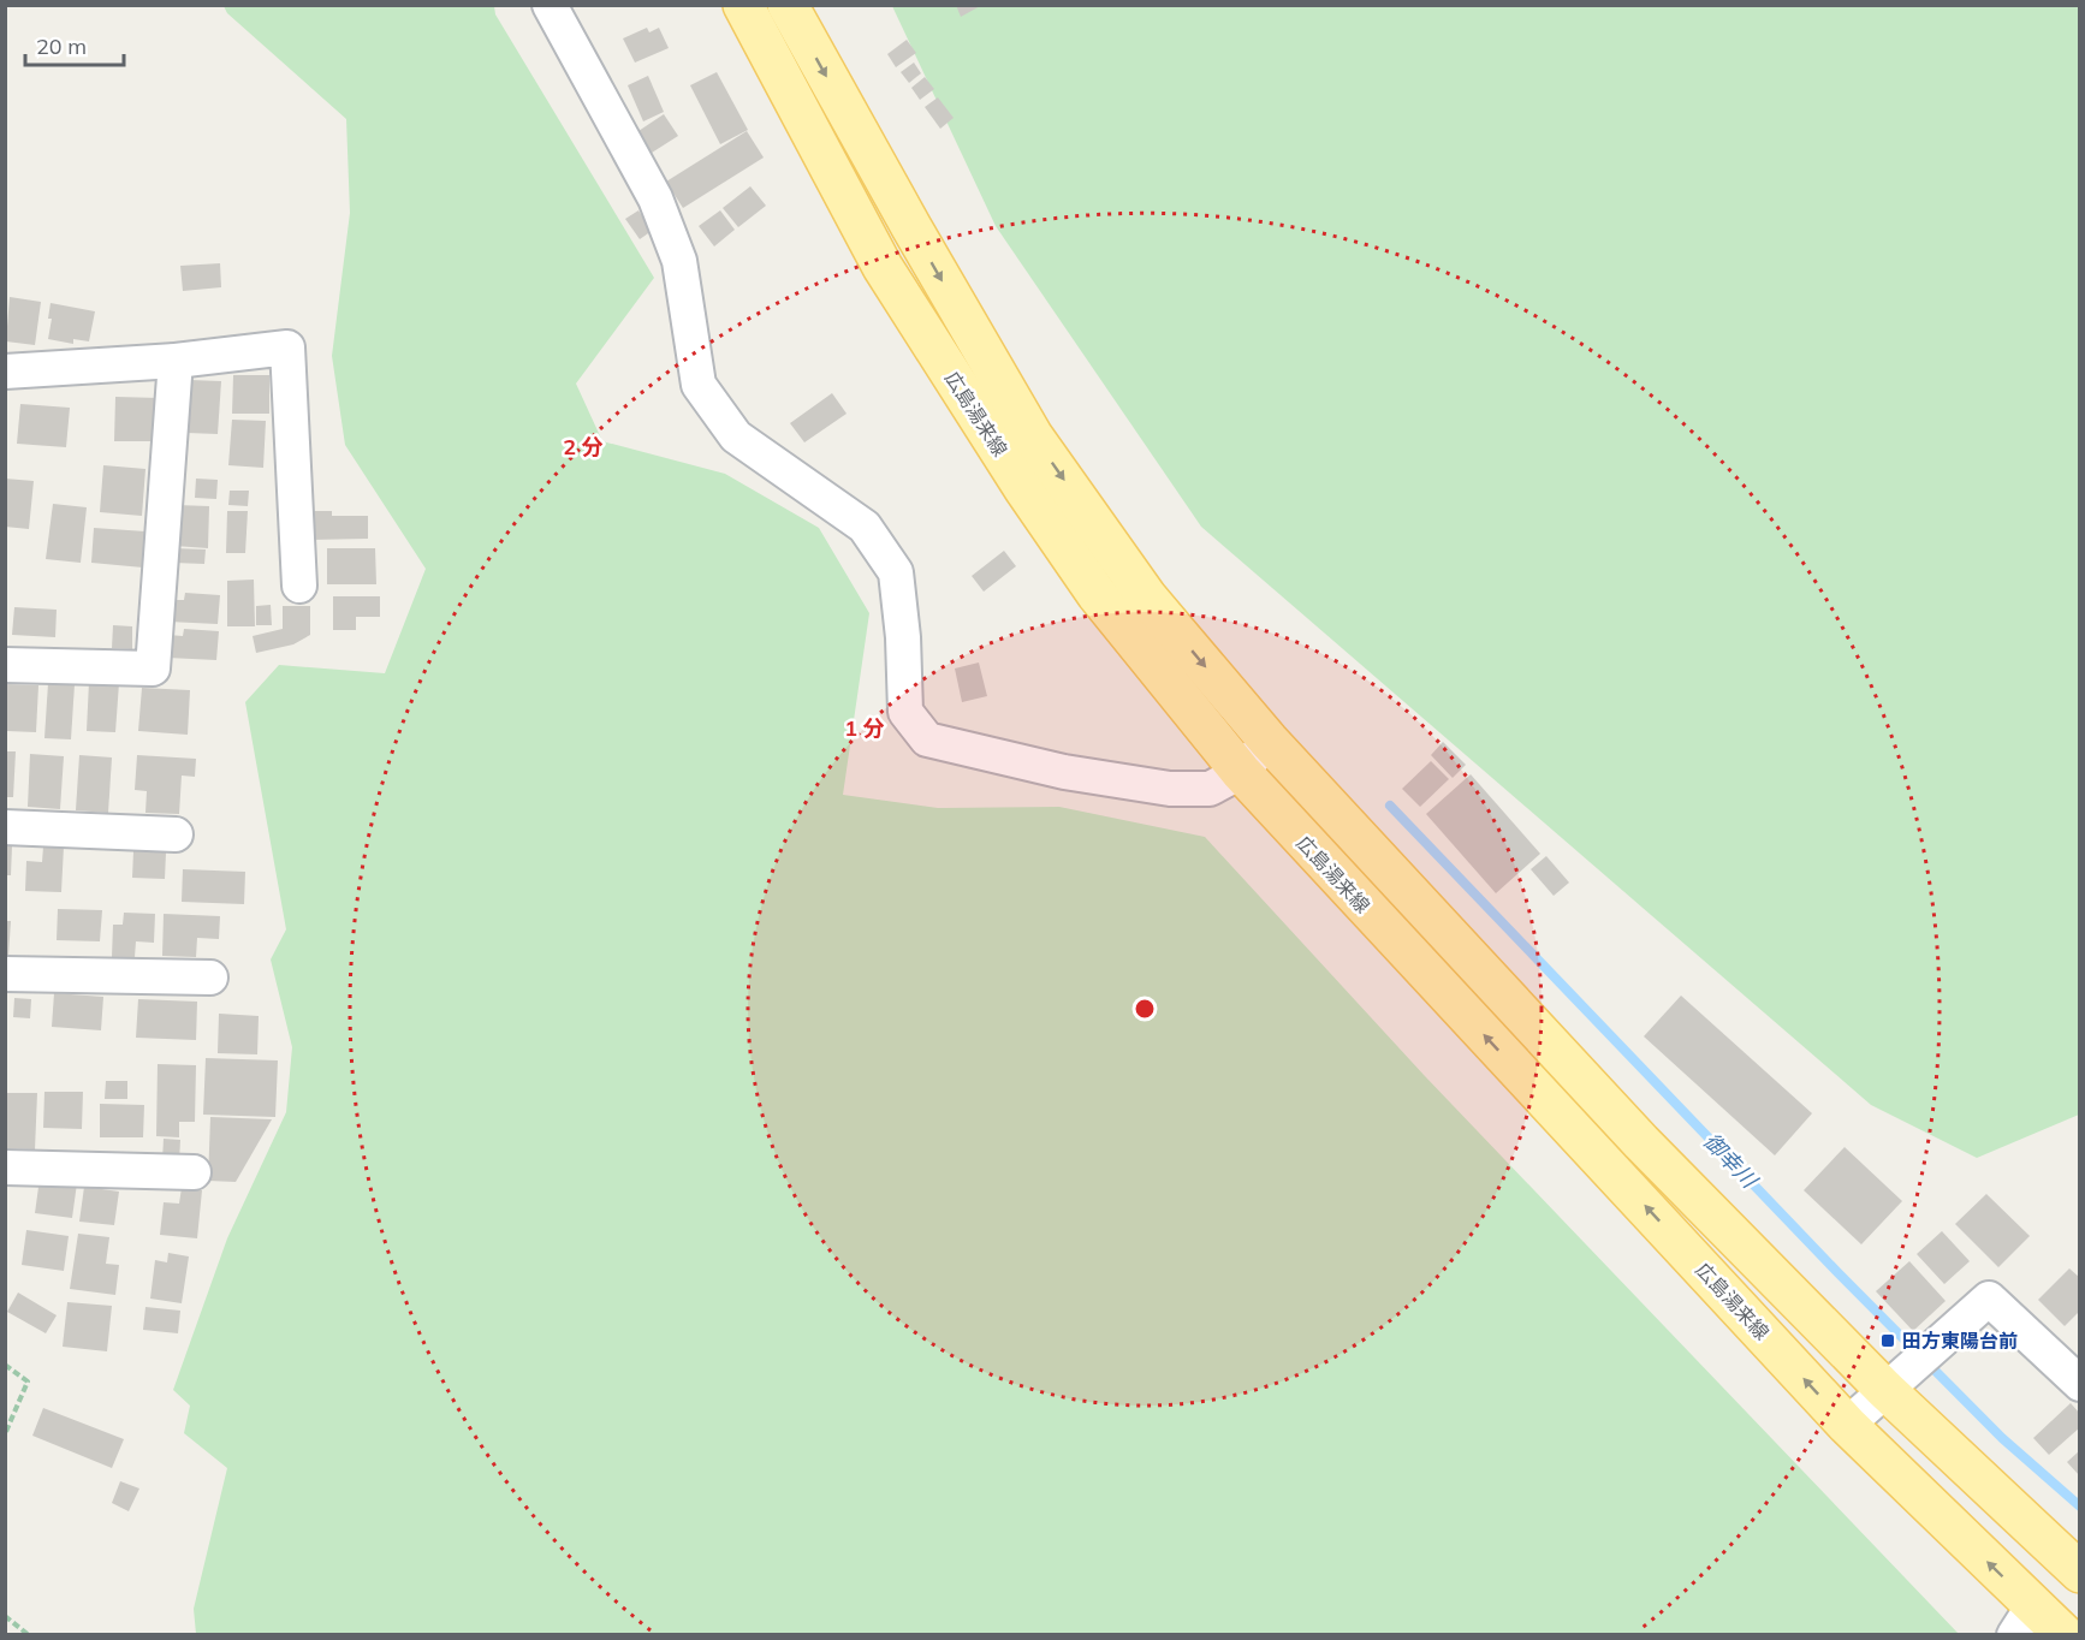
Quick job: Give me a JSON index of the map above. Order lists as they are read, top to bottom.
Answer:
{
  "streets": {
    "main road": ["広島湯来線"]
  },
  "water": ["御幸川"],
  "places": {
    "transit": ["田方東陽台前"]
  },
  "scale_bar": "20 m",
  "rings": ["2 分", "1 分"]
}
